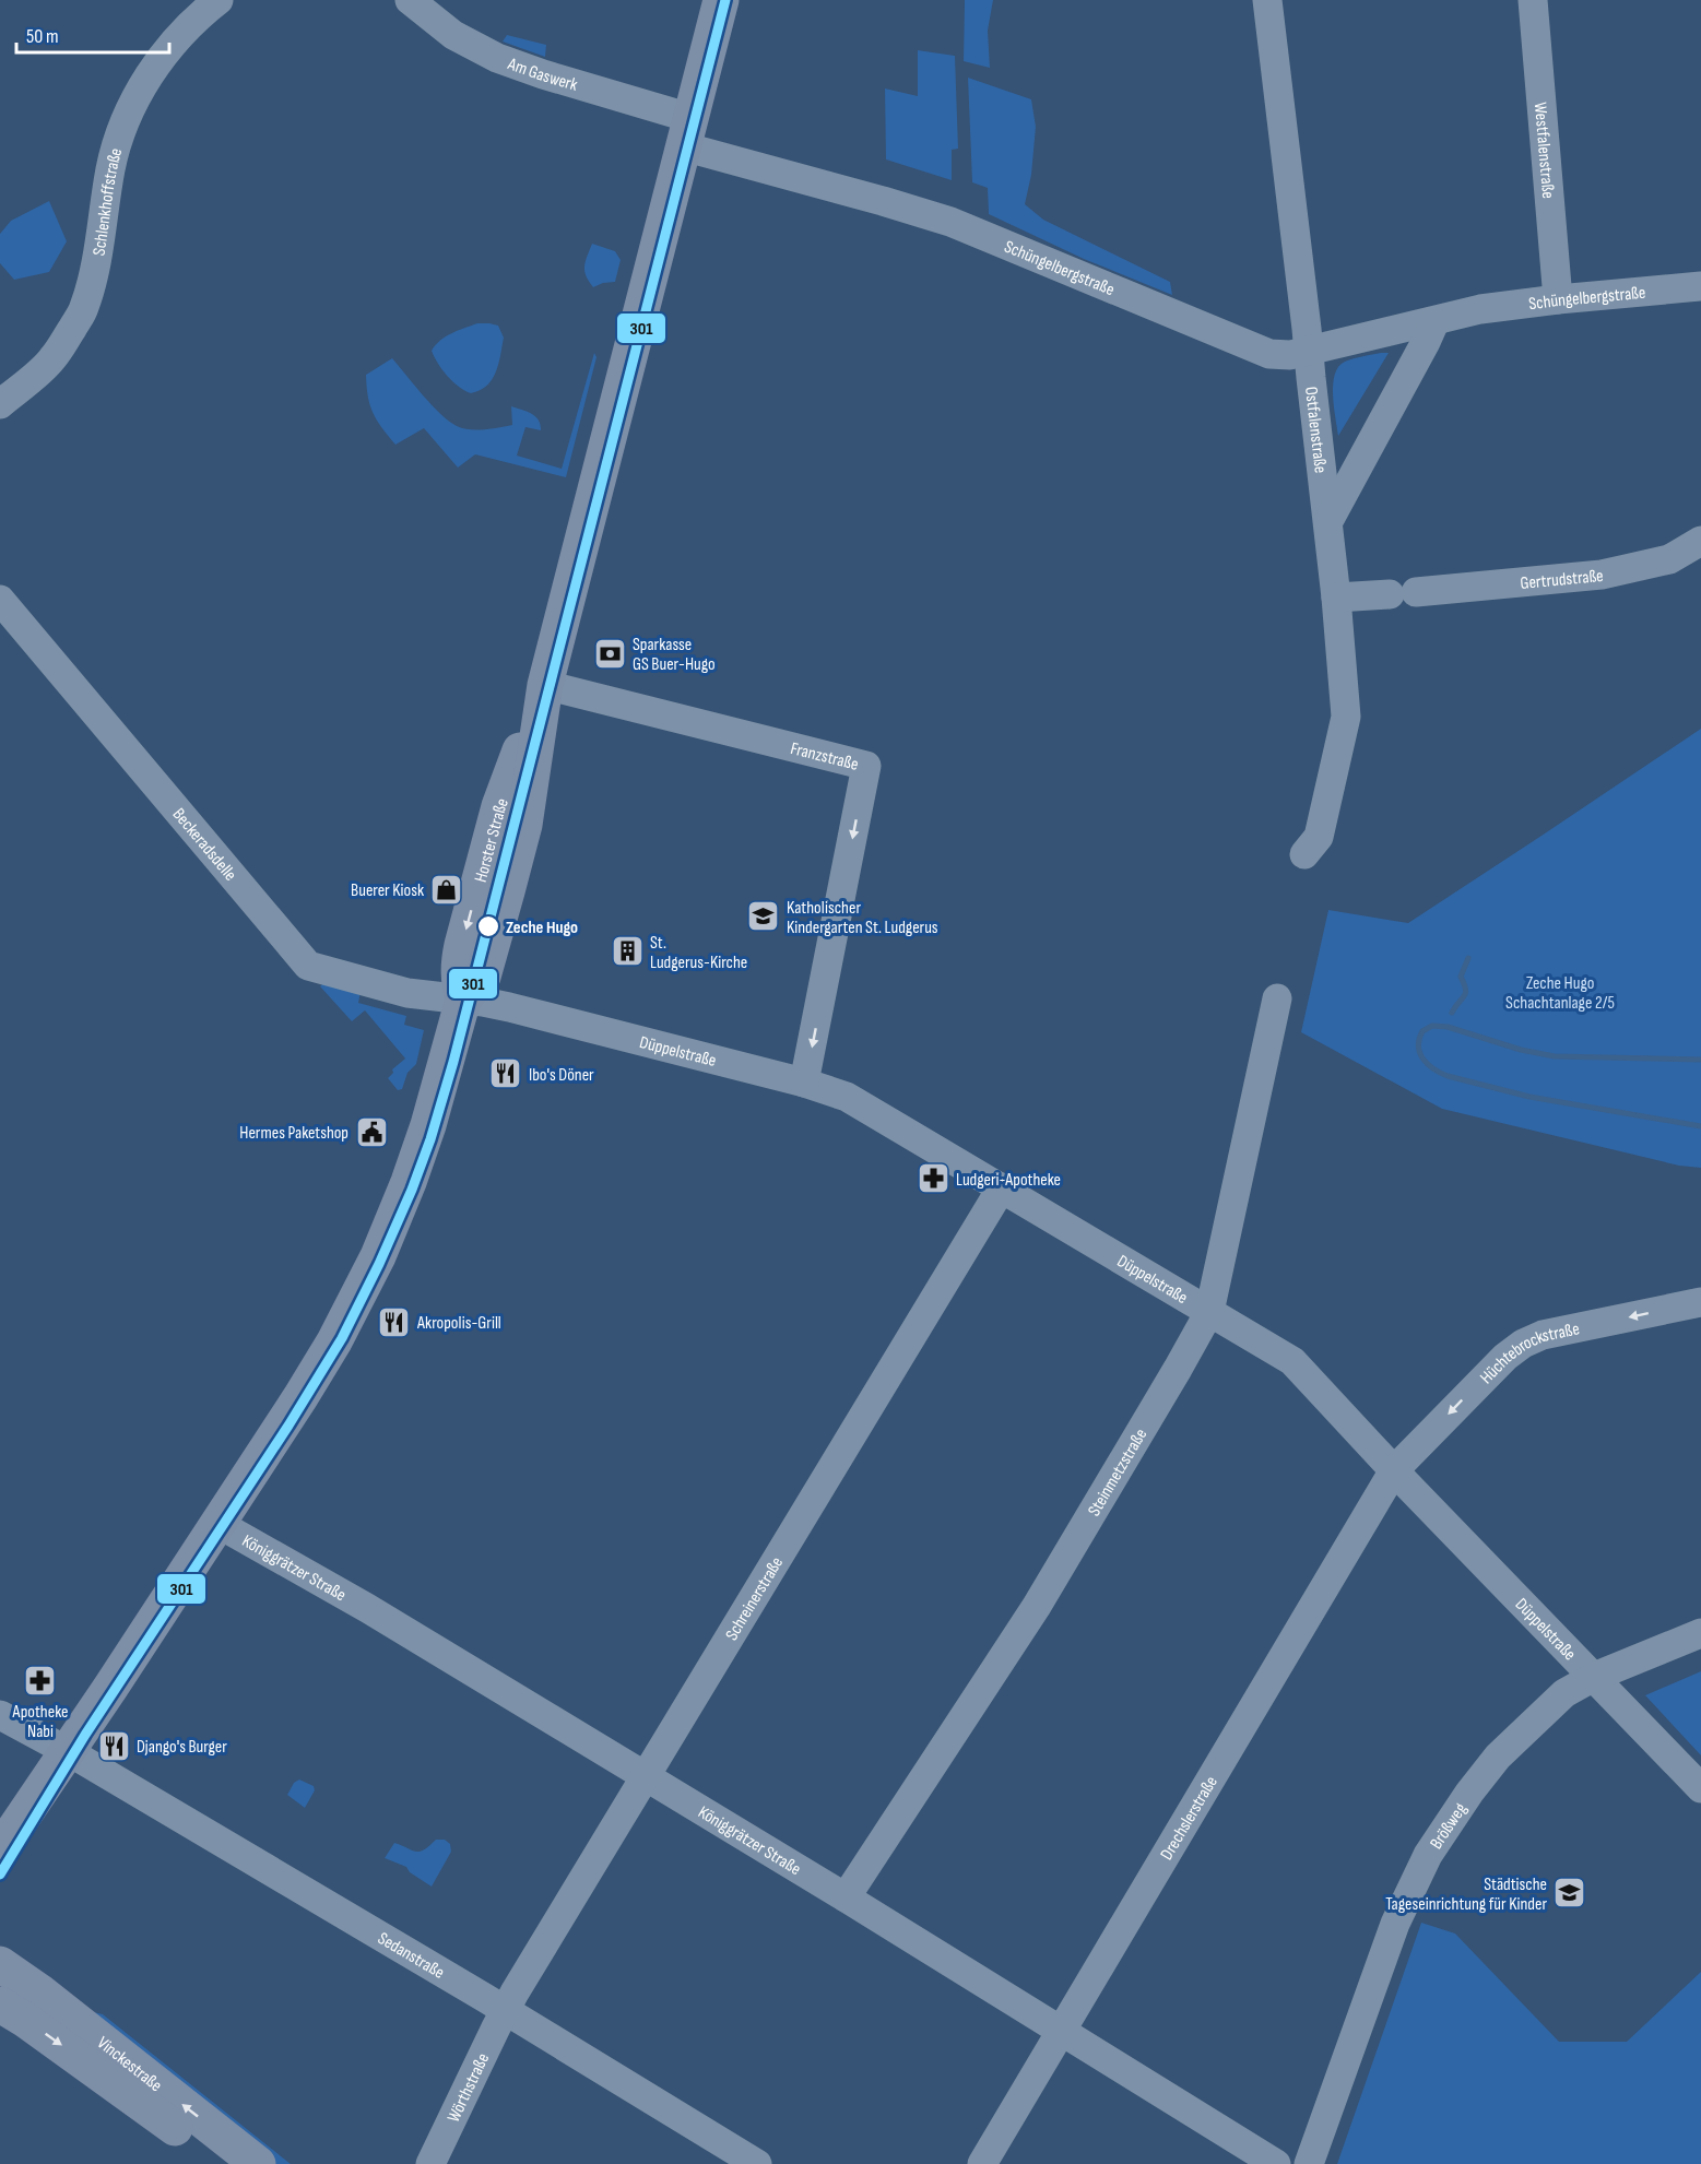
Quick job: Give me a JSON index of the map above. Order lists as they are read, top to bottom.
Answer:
{
  "streets": {
    "main road": ["Horster Straße", "Vinckestraße"],
    "street": [
      "Am Gaswerk",
      "Westfalenstraße",
      "Schlenkhoffstraße",
      "Schüngelbergstraße",
      "Ostfalenstraße",
      "Gertrudstraße",
      "Franzstraße",
      "Beckeradsdelle",
      "Düppelstraße",
      "Hüchtebrockstraße",
      "Steinmetzstraße",
      "Königgrätzer Straße",
      "Schreinerstraße",
      "Drechslerstraße",
      "Brößweg",
      "Sedanstraße",
      "Wörthstraße"
    ]
  },
  "crossings": [
    ["Am Gaswerk", "Schüngelbergstraße"],
    ["Am Gaswerk", "Horster Straße"],
    ["Westfalenstraße", "Schüngelbergstraße"],
    ["Schüngelbergstraße", "Ostfalenstraße"],
    ["Schüngelbergstraße", "Horster Straße"],
    ["Ostfalenstraße", "Gertrudstraße"],
    ["Franzstraße", "Horster Straße"],
    ["Franzstraße", "Düppelstraße"],
    ["Horster Straße", "Beckeradsdelle"],
    ["Horster Straße", "Düppelstraße"],
    ["Horster Straße", "Königgrätzer Straße"],
    ["Horster Straße", "Sedanstraße"],
    ["Beckeradsdelle", "Düppelstraße"],
    ["Düppelstraße", "Hüchtebrockstraße"],
    ["Düppelstraße", "Steinmetzstraße"],
    ["Düppelstraße", "Schreinerstraße"],
    ["Düppelstraße", "Drechslerstraße"],
    ["Düppelstraße", "Brößweg"],
    ["Hüchtebrockstraße", "Drechslerstraße"],
    ["Steinmetzstraße", "Königgrätzer Straße"],
    ["Königgrätzer Straße", "Schreinerstraße"],
    ["Königgrätzer Straße", "Drechslerstraße"],
    ["Schreinerstraße", "Sedanstraße"],
    ["Schreinerstraße", "Wörthstraße"],
    ["Sedanstraße", "Wörthstraße"]
  ],
  "one_way": ["Hüchtebrockstraße"],
  "parks": ["Zeche Hugo Schachtanlage 2/5"],
  "places": {
    "bank": ["Sparkasse GS Buer-Hugo"],
    "shop": ["Buerer Kiosk"],
    "school or university": ["Katholischer Kindergarten St. Ludgerus", "Städtische Tageseinrichtung für Kinder"],
    "other": ["Zeche Hugo"],
    "building": ["St. Ludgerus-Kirche"],
    "restaurant": ["Ibo's Döner", "Akropolis-Grill", "Django's Burger"],
    "public building": ["Hermes Paketshop"],
    "pharmacy": ["Ludgeri-Apotheke", "Apotheke Nabi"]
  },
  "lines": ["transit line 301"],
  "scale_bar": "50 m"
}
